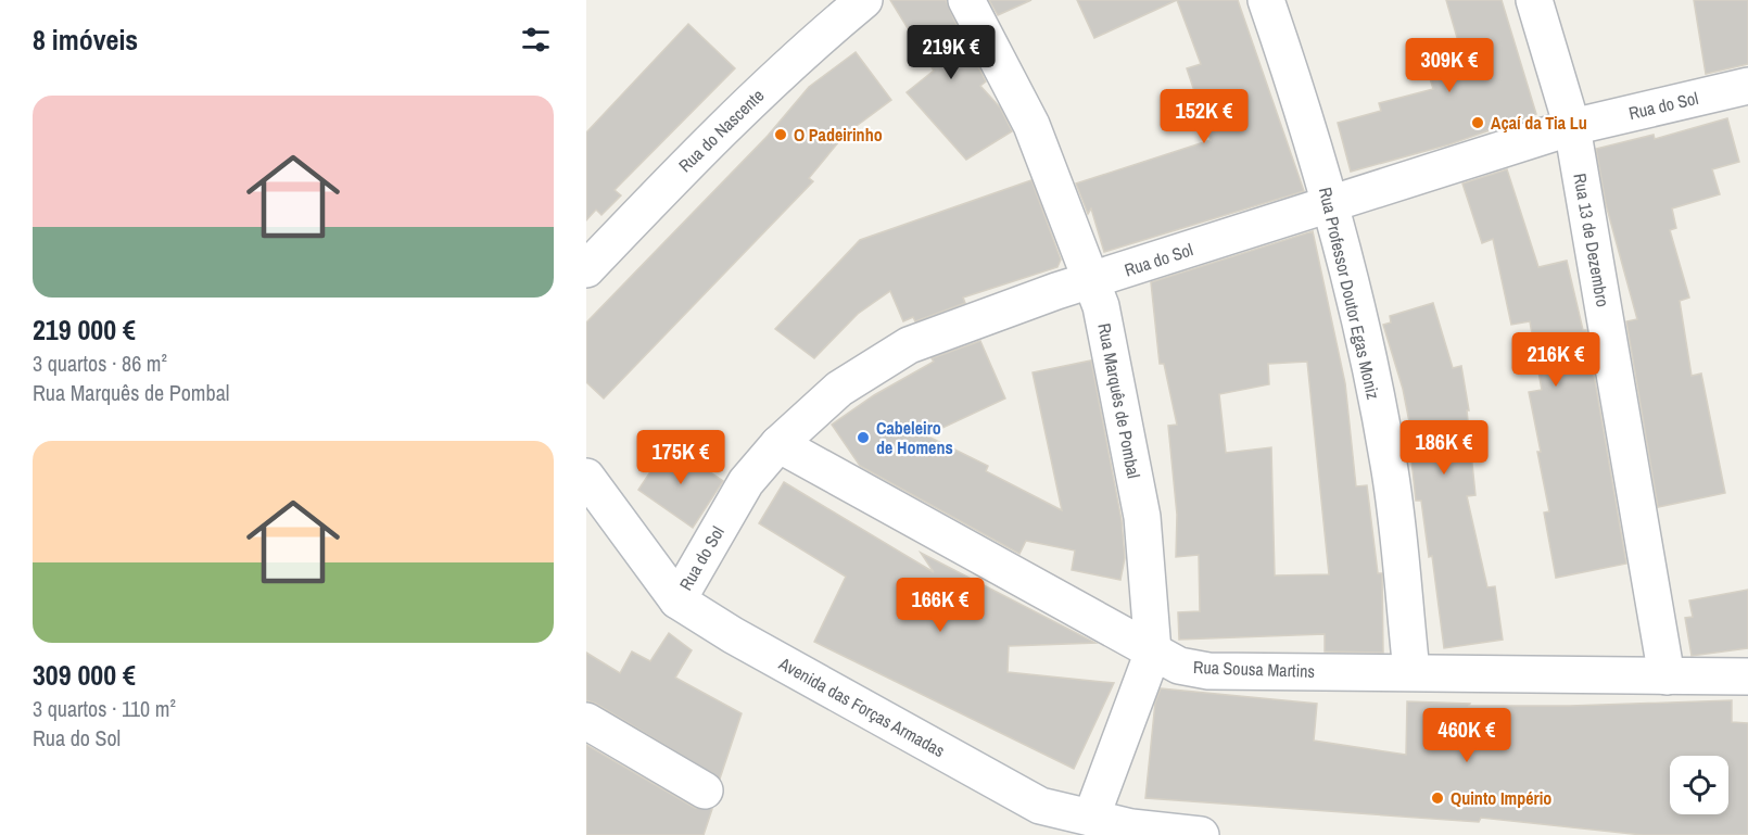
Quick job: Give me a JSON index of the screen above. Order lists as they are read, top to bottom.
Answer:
{
  "streets": {
    "street": [
      "Rua do Sol",
      "Rua do Nascente",
      "Rua 13 de Dezembro",
      "Rua Professor Doutor Egas Moniz",
      "Rua Marquês de Pombal",
      "Rua Sousa Martins",
      "Avenida das Forças Armadas"
    ]
  },
  "crossings": [
    ["Rua do Sol", "Rua 13 de Dezembro"],
    ["Rua do Sol", "Rua Professor Doutor Egas Moniz"],
    ["Rua do Sol", "Rua Marquês de Pombal"],
    ["Rua do Sol", "Rua Sousa Martins"],
    ["Rua do Sol", "Avenida das Forças Armadas"],
    ["Rua 13 de Dezembro", "Rua Sousa Martins"],
    ["Rua Professor Doutor Egas Moniz", "Rua Sousa Martins"],
    ["Rua Marquês de Pombal", "Rua Sousa Martins"],
    ["Rua Marquês de Pombal", "Avenida das Forças Armadas"]
  ],
  "places": [
    "Açaí da Tia Lu",
    "O Padeirinho",
    "Cabeleiro de Homens",
    "Quinto Império"
  ],
  "page": {
    "heading": "8 imóveis",
    "price": [
      "219K €",
      "309K €",
      "152K €",
      "216K €",
      "186K €",
      "175K €",
      "166K €",
      "460K €"
    ],
    "list": [
      {
        "name": "219 000 €",
        "note": "3 quartos · 86 m² · Rua Marquês de Pombal"
      },
      {
        "name": "309 000 €",
        "note": "3 quartos · 110 m² · Rua do Sol"
      }
    ]
  }
}
